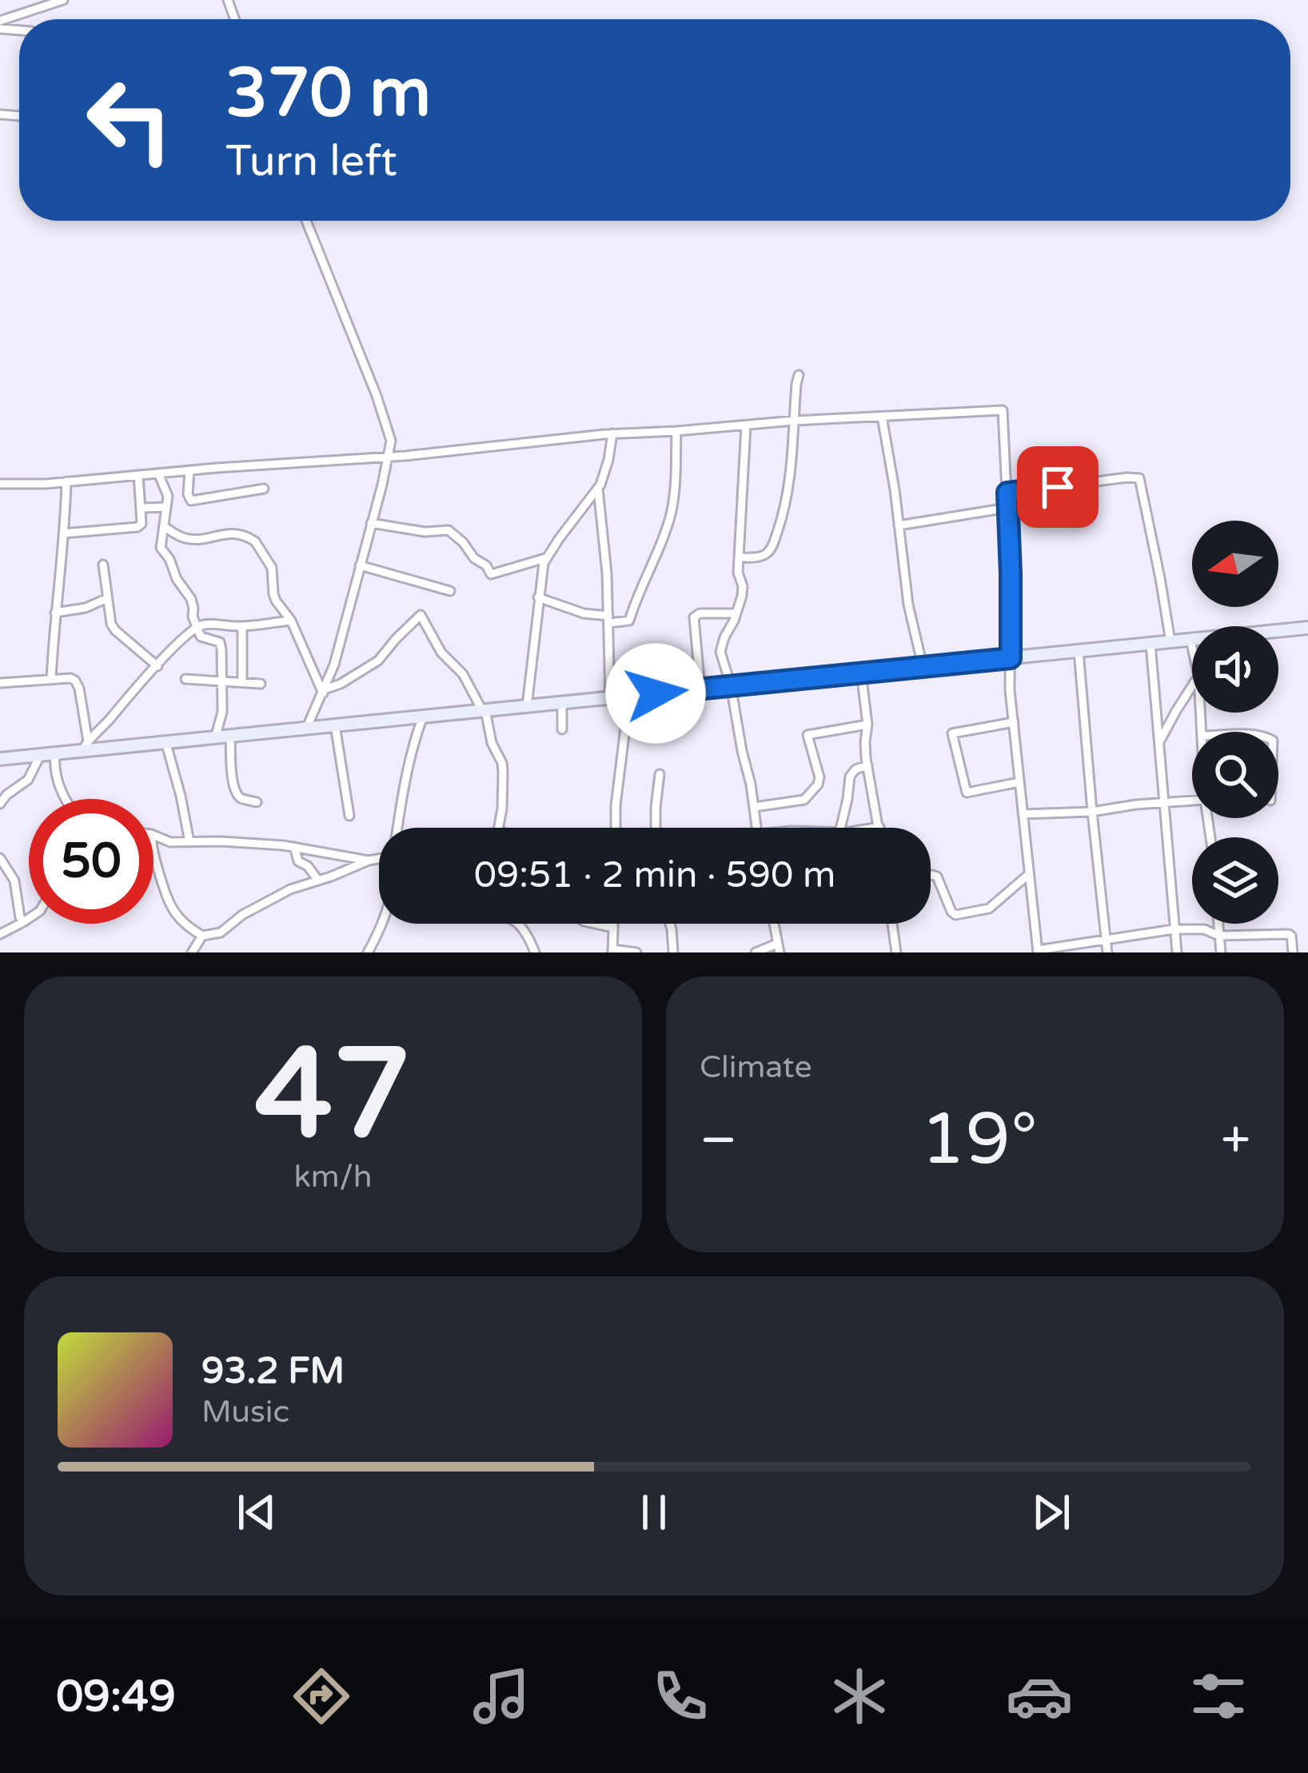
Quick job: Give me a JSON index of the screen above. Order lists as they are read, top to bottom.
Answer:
{
  "north": "left",
  "page": {
    "turn": ["370 m", "Turn left"],
    "limit": "50",
    "trip": "09:51 · 2 min · 590 m",
    "tile": [
      ["47", "km/h"],
      "Climate"
    ],
    "heat": ["−", "19°", "+"],
    "song": ["93.2 FM", "Music"],
    "tabs": "09:49"
  }
}
